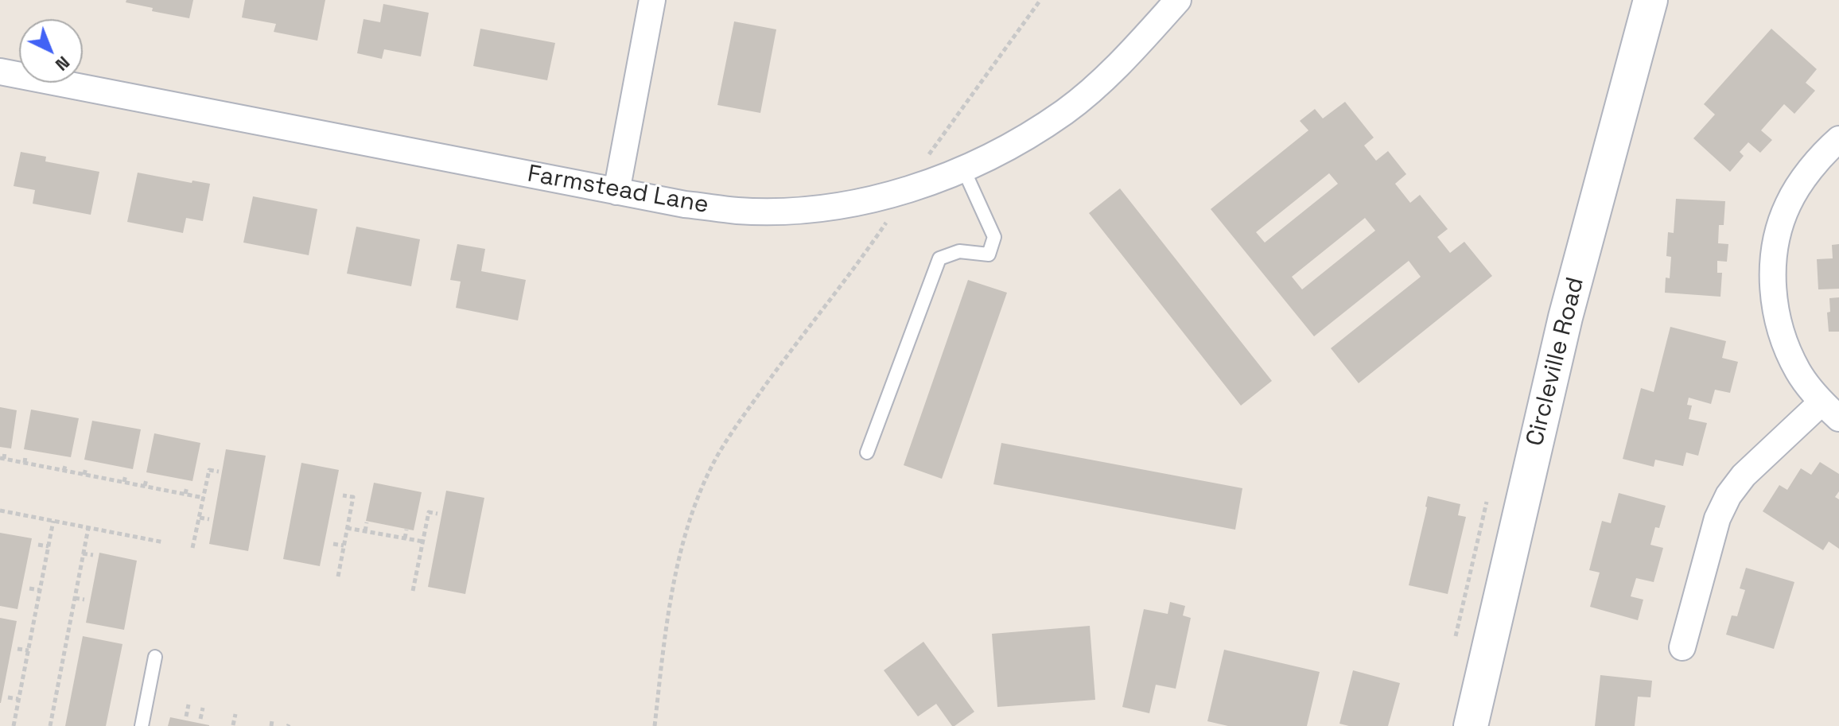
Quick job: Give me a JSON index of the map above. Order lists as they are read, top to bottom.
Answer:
{
  "streets": {
    "street": ["Farmstead Lane", "Circleville Road"]
  },
  "north": "bottom right"
}
